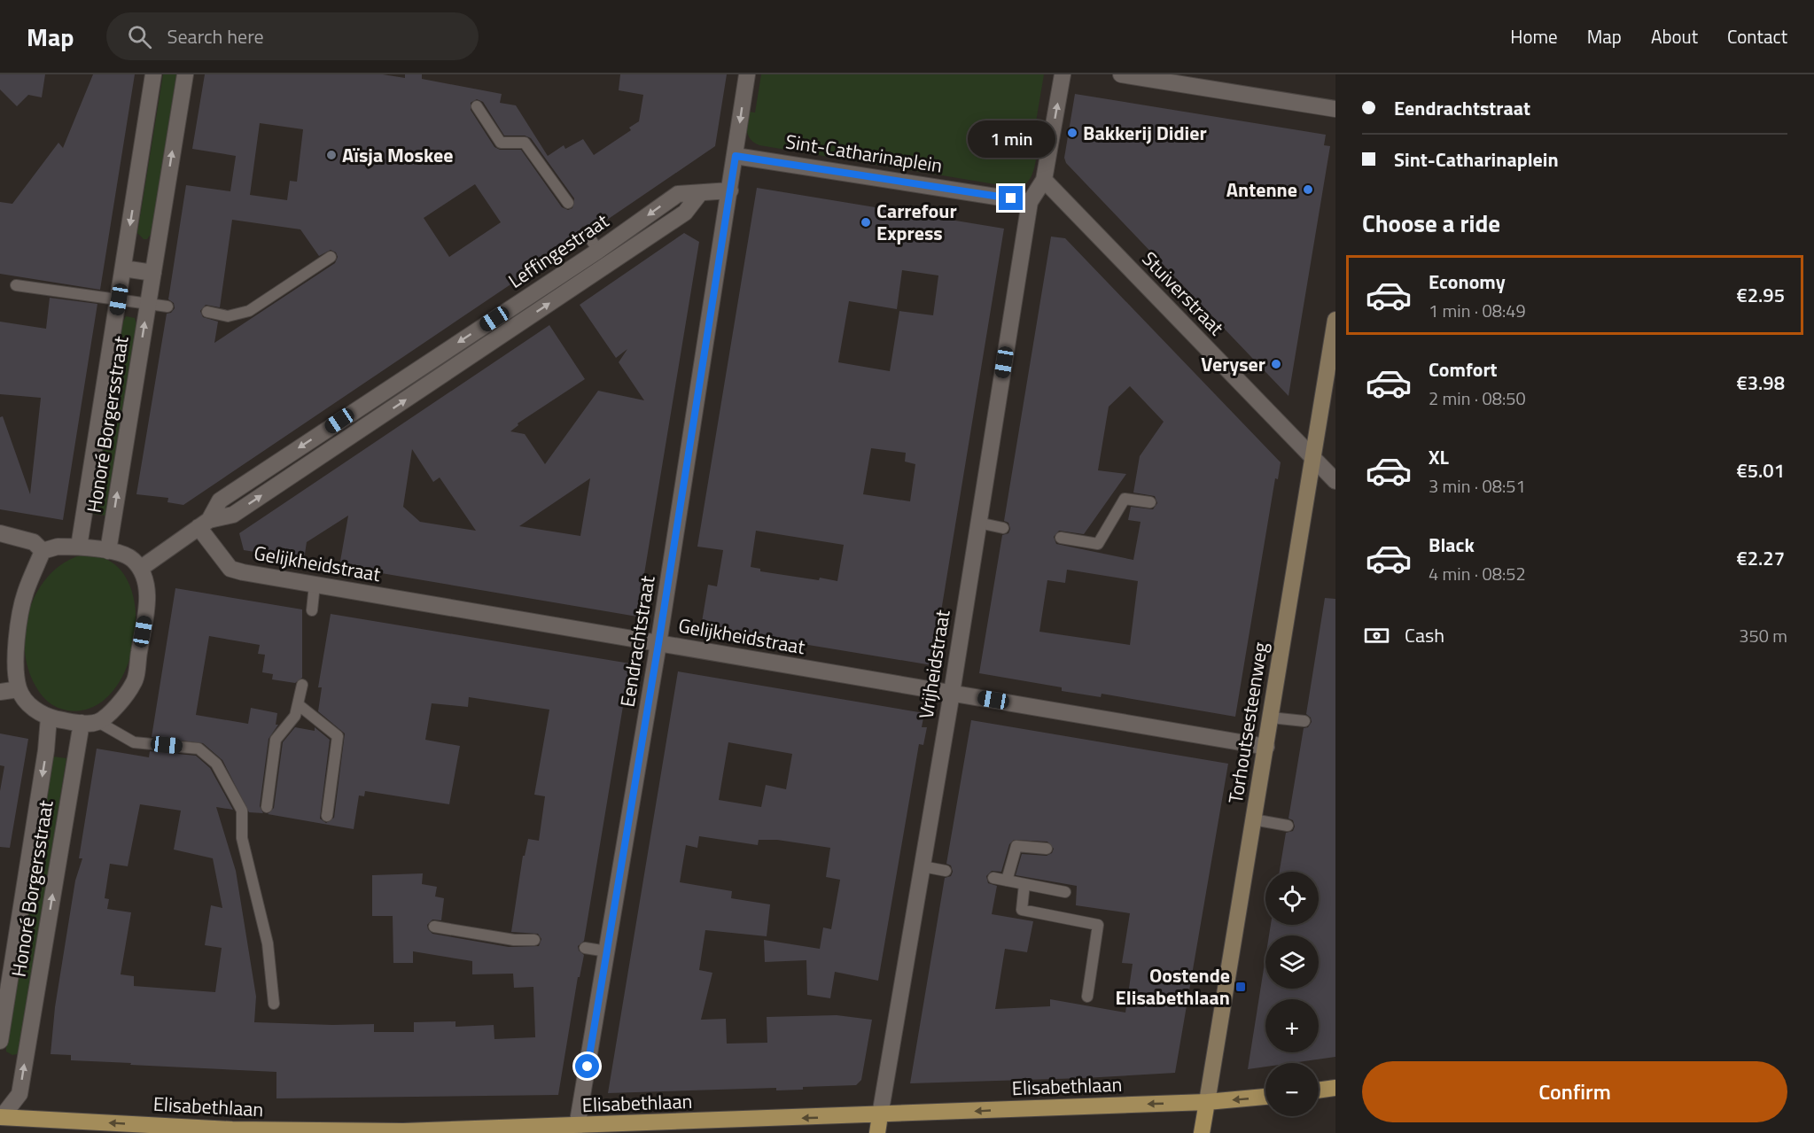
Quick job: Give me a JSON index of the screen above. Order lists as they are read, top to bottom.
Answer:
{
  "streets": {
    "main road": ["Vrijheidstraat", "Torhoutsesteenweg", "Elisabethlaan"],
    "street": [
      "Sint-Catharinaplein",
      "Leffingestraat",
      "Stuiverstraat",
      "Honoré Borgersstraat",
      "Gelijkheidstraat",
      "Eendrachtstraat"
    ]
  },
  "crossings": [
    ["Sint-Catharinaplein", "Eendrachtstraat"],
    ["Sint-Catharinaplein", "Vrijheidstraat"],
    ["Leffingestraat", "Honoré Borgersstraat"],
    ["Leffingestraat", "Gelijkheidstraat"],
    ["Leffingestraat", "Eendrachtstraat"],
    ["Stuiverstraat", "Torhoutsesteenweg"],
    ["Honoré Borgersstraat", "Elisabethlaan"],
    ["Gelijkheidstraat", "Eendrachtstraat"],
    ["Gelijkheidstraat", "Vrijheidstraat"],
    ["Gelijkheidstraat", "Torhoutsesteenweg"],
    ["Eendrachtstraat", "Elisabethlaan"],
    ["Vrijheidstraat", "Elisabethlaan"],
    ["Torhoutsesteenweg", "Elisabethlaan"]
  ],
  "one_way": ["Elisabethlaan"],
  "places": {
    "other": [
      "Bakkerij Didier",
      "Aïsja Moskee",
      "Antenne",
      "Carrefour Express",
      "Veryser"
    ],
    "transit": ["Oostende Elisabethlaan"]
  },
  "page": {
    "header": "Map",
    "search": "Search here",
    "nav": [
      "Home",
      "Map",
      "About",
      "Contact"
    ],
    "banner": ["Eendrachtstraat", "Sint-Catharinaplein"],
    "bubble": "1 min",
    "heading": "Choose a ride",
    "list": [
      {
        "name": "Economy",
        "note": "1 min · 08:49",
        "value": "€2.95"
      },
      {
        "name": "Comfort",
        "note": "2 min · 08:50",
        "value": "€3.98"
      },
      {
        "name": "XL",
        "note": "3 min · 08:51",
        "value": "€5.01"
      },
      {
        "name": "Black",
        "note": "4 min · 08:52",
        "value": "€2.27"
      }
    ],
    "pay": ["Cash", "350 m"],
    "map_buttons": ["+", "−"],
    "buttons": "Confirm"
  }
}
